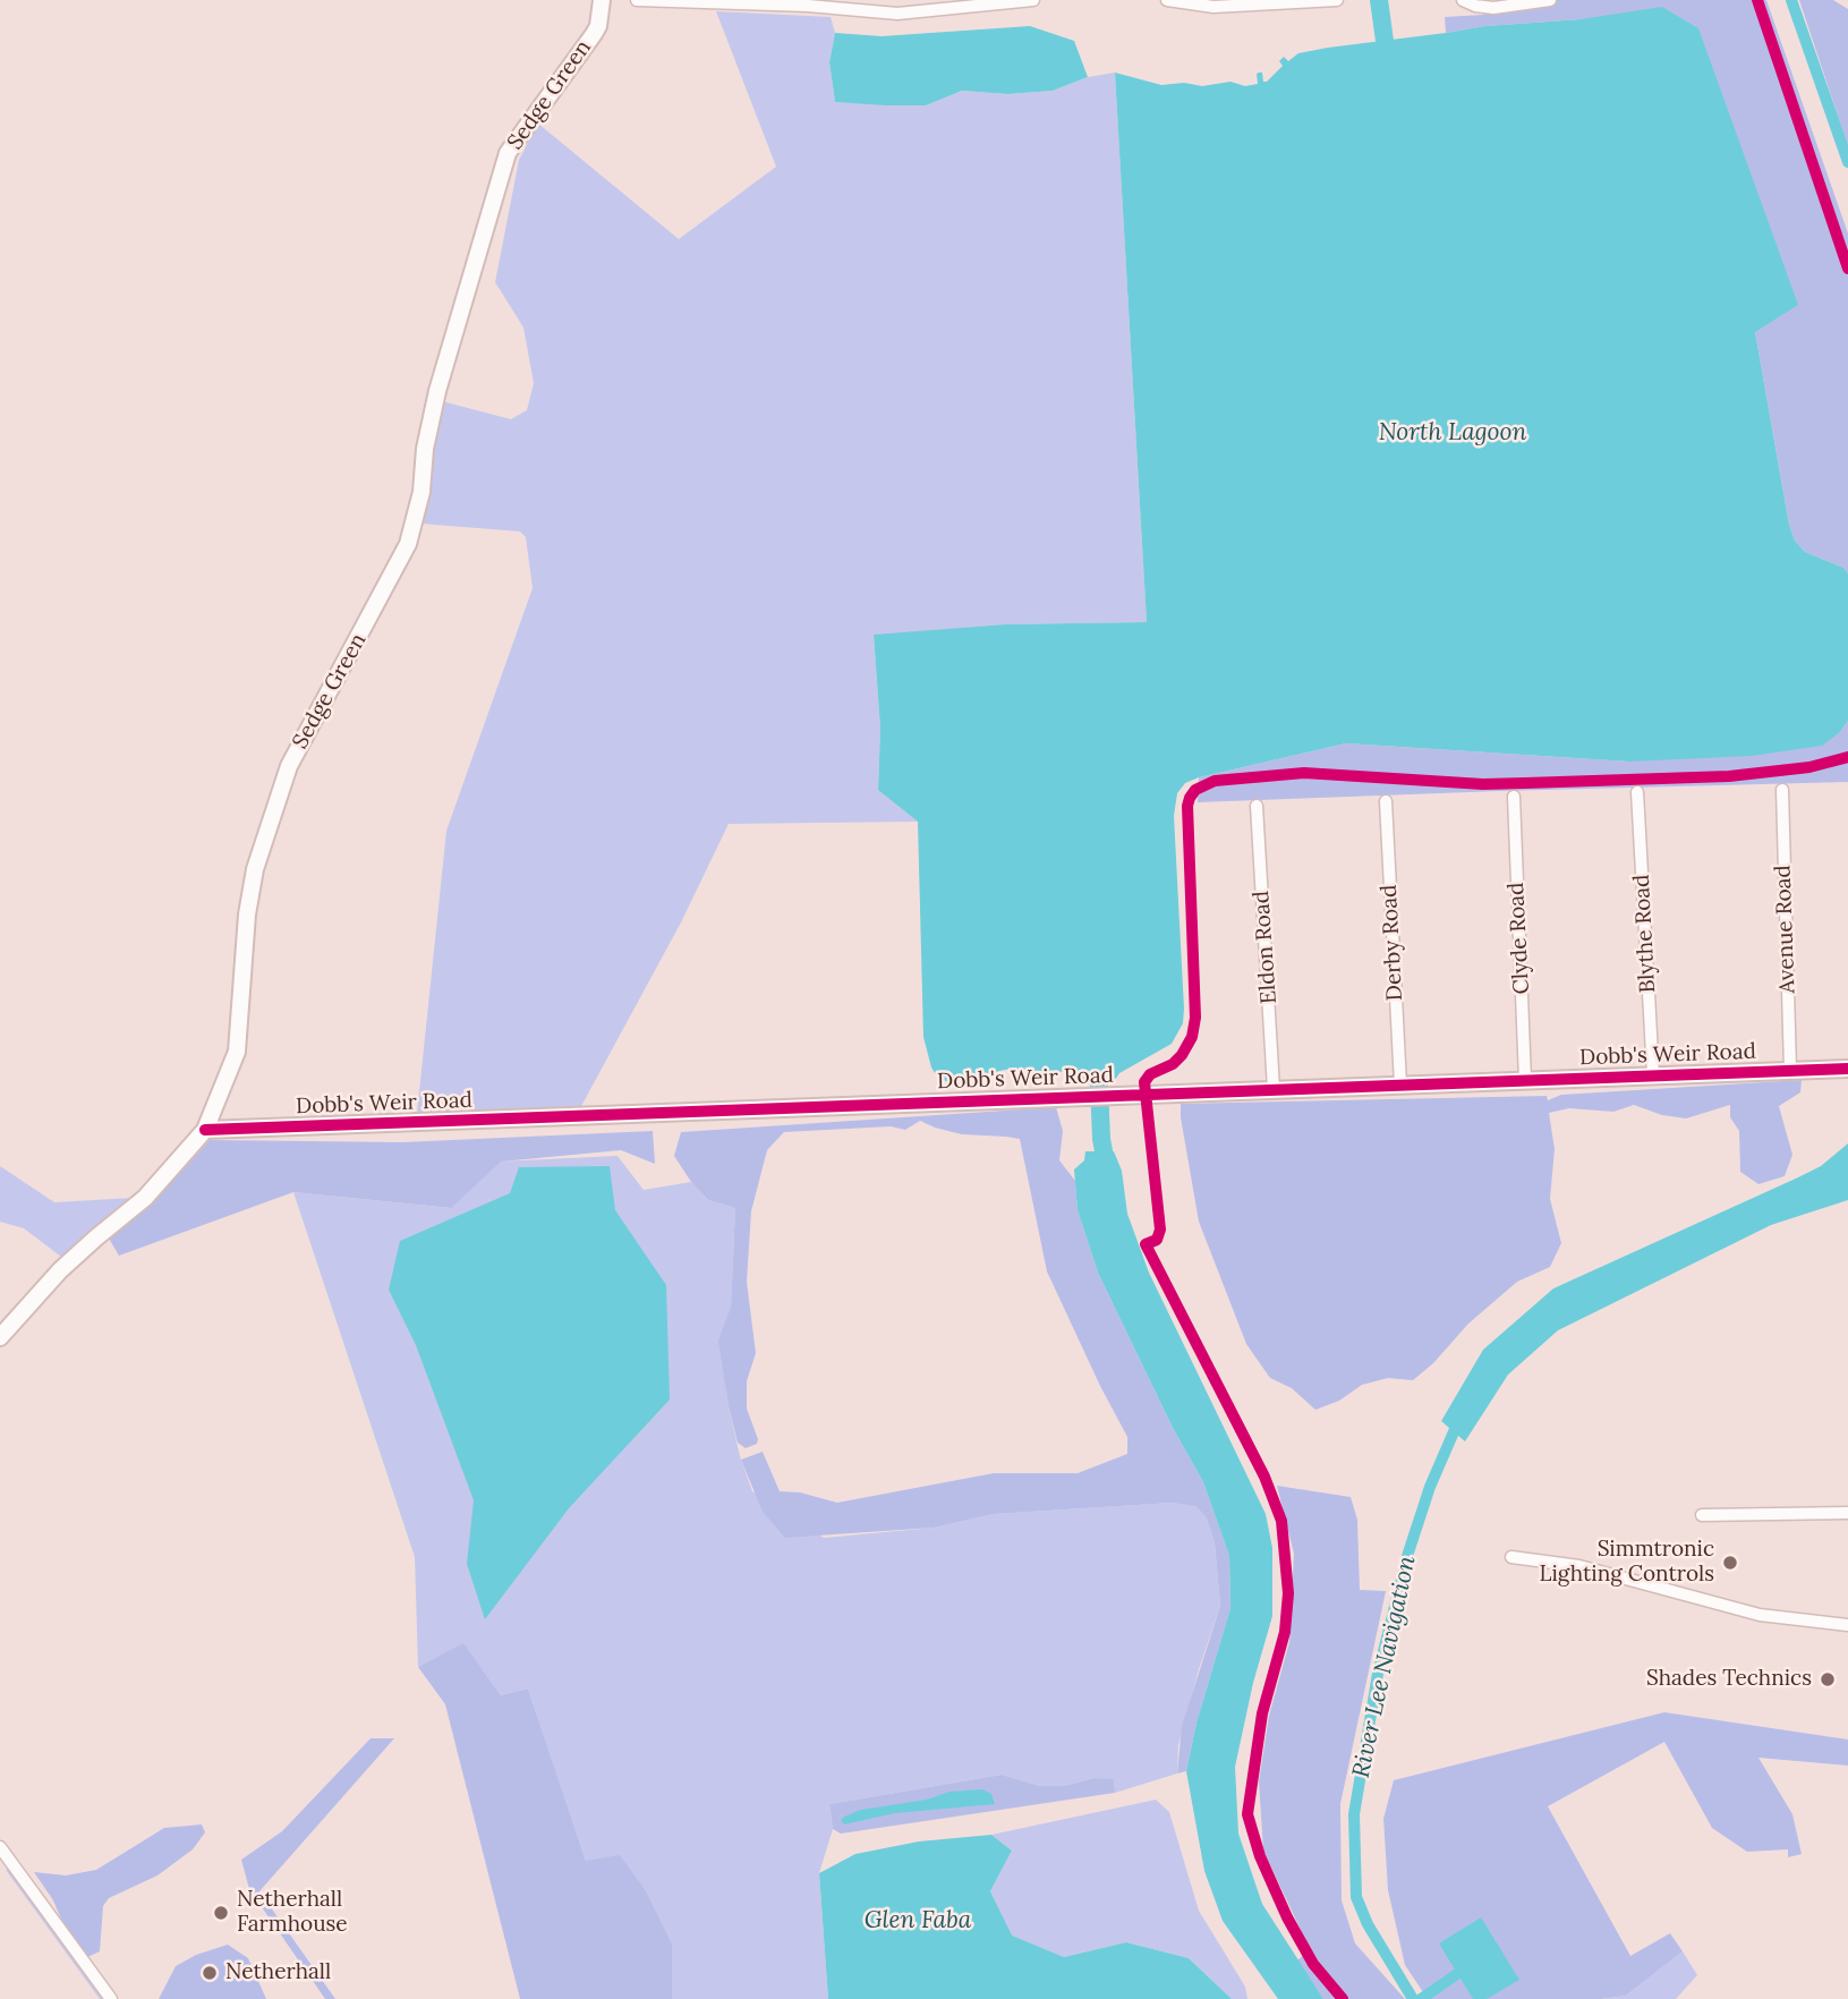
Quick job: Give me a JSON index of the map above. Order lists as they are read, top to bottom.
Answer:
{
  "streets": {
    "street": [
      "Sedge Green",
      "Avenue Road",
      "Blythe Road",
      "Clyde Road",
      "Derby Road",
      "Eldon Road",
      "Dobb's Weir Road"
    ]
  },
  "crossings": [
    ["Sedge Green", "Dobb's Weir Road"],
    ["Avenue Road", "Dobb's Weir Road"],
    ["Blythe Road", "Dobb's Weir Road"],
    ["Clyde Road", "Dobb's Weir Road"],
    ["Derby Road", "Dobb's Weir Road"],
    ["Eldon Road", "Dobb's Weir Road"]
  ],
  "water": ["North Lagoon", "River Lee Navigation", "Glen Faba"],
  "places": [
    "Simmtronic Lighting Controls",
    "Shades Technics",
    "Netherhall Farmhouse",
    "Netherhall"
  ]
}
